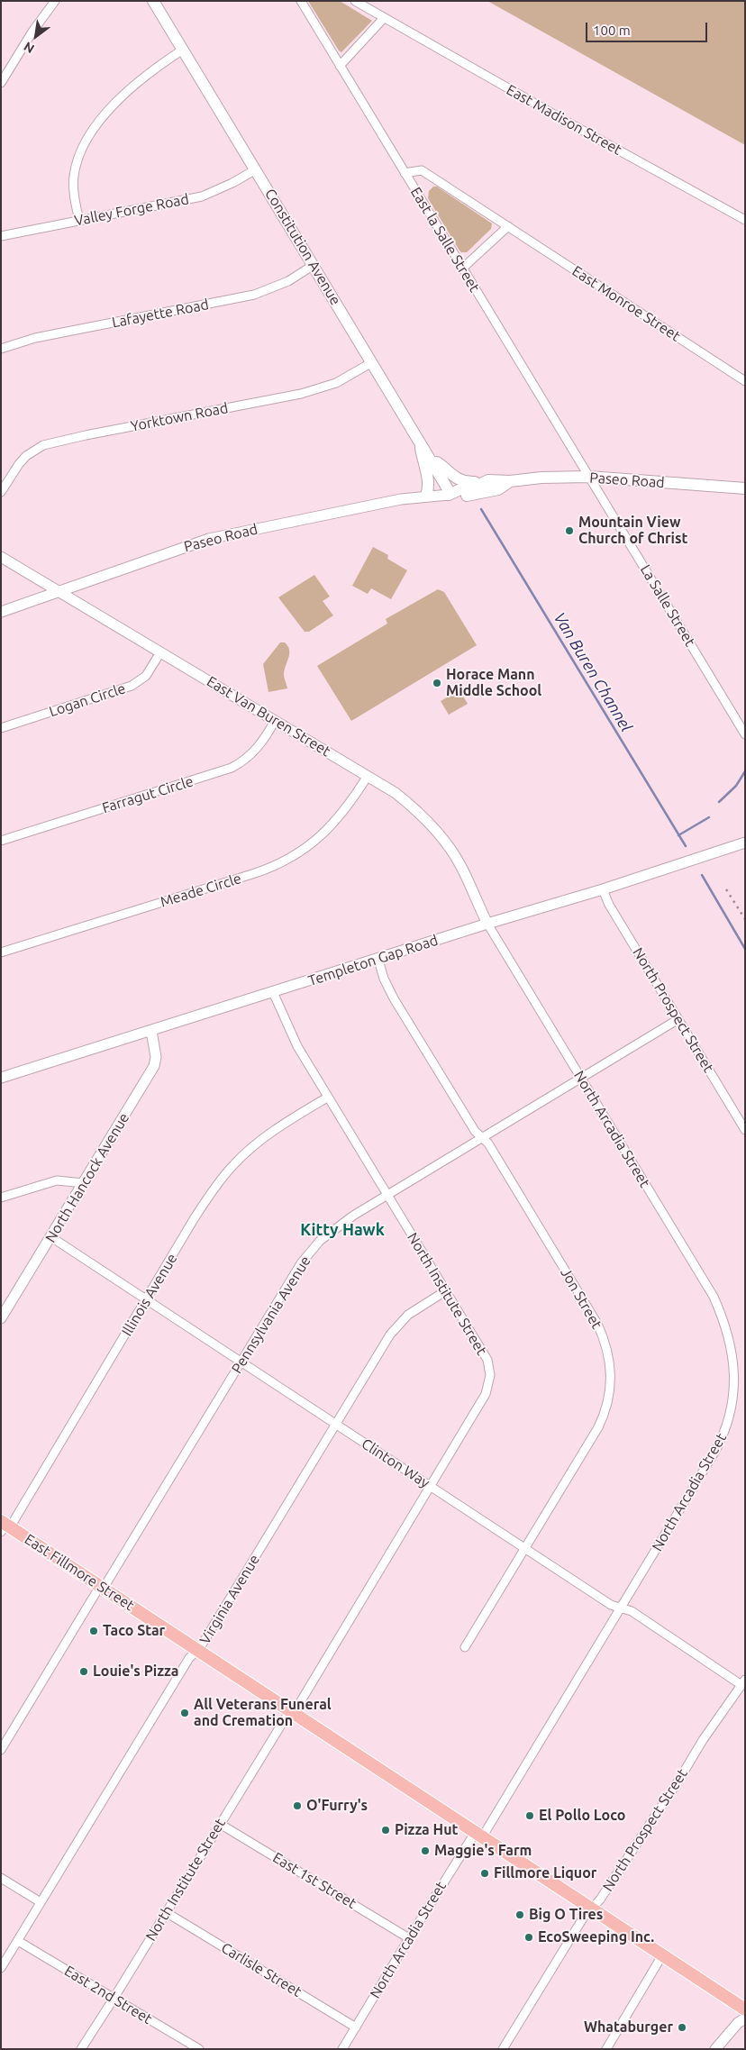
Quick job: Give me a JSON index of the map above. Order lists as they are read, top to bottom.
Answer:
{
  "streets": {
    "main road": ["Constitution Avenue", "Paseo Road", "East Fillmore Street"],
    "street": [
      "East Madison Street",
      "Valley Forge Road",
      "East la Salle Street",
      "East Monroe Street",
      "Lafayette Road",
      "Yorktown Road",
      "La Salle Street",
      "Logan Circle",
      "East Van Buren Street",
      "Farragut Circle",
      "Meade Circle",
      "Templeton Gap Road",
      "North Prospect Street",
      "North Arcadia Street",
      "North Hancock Avenue",
      "North Institute Street",
      "Illinois Avenue",
      "Jon Street",
      "Pennsylvania Avenue",
      "Clinton Way",
      "Virginia Avenue",
      "East 1st Street",
      "Carlisle Street",
      "East 2nd Street"
    ]
  },
  "crossings": [
    ["Valley Forge Road", "Constitution Avenue"],
    ["East la Salle Street", "East Monroe Street"],
    ["East la Salle Street", "Paseo Road"],
    ["East la Salle Street", "La Salle Street"],
    ["Constitution Avenue", "Lafayette Road"],
    ["Constitution Avenue", "Yorktown Road"],
    ["Constitution Avenue", "Paseo Road"],
    ["Paseo Road", "La Salle Street"],
    ["Paseo Road", "East Van Buren Street"],
    ["Logan Circle", "East Van Buren Street"],
    ["East Van Buren Street", "Farragut Circle"],
    ["East Van Buren Street", "Meade Circle"],
    ["East Van Buren Street", "Templeton Gap Road"],
    ["East Van Buren Street", "North Arcadia Street"],
    ["Templeton Gap Road", "North Prospect Street"],
    ["Templeton Gap Road", "North Arcadia Street"],
    ["Templeton Gap Road", "North Hancock Avenue"],
    ["Templeton Gap Road", "North Institute Street"],
    ["Templeton Gap Road", "Jon Street"],
    ["North Prospect Street", "Pennsylvania Avenue"],
    ["North Prospect Street", "Clinton Way"],
    ["North Prospect Street", "East Fillmore Street"],
    ["North Arcadia Street", "Pennsylvania Avenue"],
    ["North Arcadia Street", "Clinton Way"],
    ["North Arcadia Street", "East Fillmore Street"],
    ["North Arcadia Street", "East 1st Street"],
    ["North Arcadia Street", "Carlisle Street"],
    ["North Hancock Avenue", "Clinton Way"],
    ["North Institute Street", "Illinois Avenue"],
    ["North Institute Street", "Pennsylvania Avenue"],
    ["North Institute Street", "Clinton Way"],
    ["North Institute Street", "East Fillmore Street"],
    ["North Institute Street", "Virginia Avenue"],
    ["North Institute Street", "East 1st Street"],
    ["North Institute Street", "Carlisle Street"],
    ["North Institute Street", "East 2nd Street"],
    ["Illinois Avenue", "Clinton Way"],
    ["Illinois Avenue", "East Fillmore Street"],
    ["Jon Street", "Pennsylvania Avenue"],
    ["Jon Street", "Clinton Way"],
    ["Pennsylvania Avenue", "Clinton Way"],
    ["Pennsylvania Avenue", "East Fillmore Street"],
    ["Clinton Way", "Virginia Avenue"],
    ["East Fillmore Street", "Virginia Avenue"],
    ["Virginia Avenue", "East 2nd Street"]
  ],
  "districts": ["Kitty Hawk"],
  "water": ["Van Buren Channel"],
  "places": [
    "Mountain View Church of Christ",
    "Horace Mann Middle School",
    "Taco Star",
    "Louie's Pizza",
    "All Veterans Funeral and Cremation",
    "O'Furry's",
    "El Pollo Loco",
    "Pizza Hut",
    "Maggie's Farm",
    "Fillmore Liquor",
    "Big O Tires",
    "EcoSweeping Inc.",
    "Whataburger"
  ],
  "scale_bar": "100 m",
  "north": "bottom left"
}
